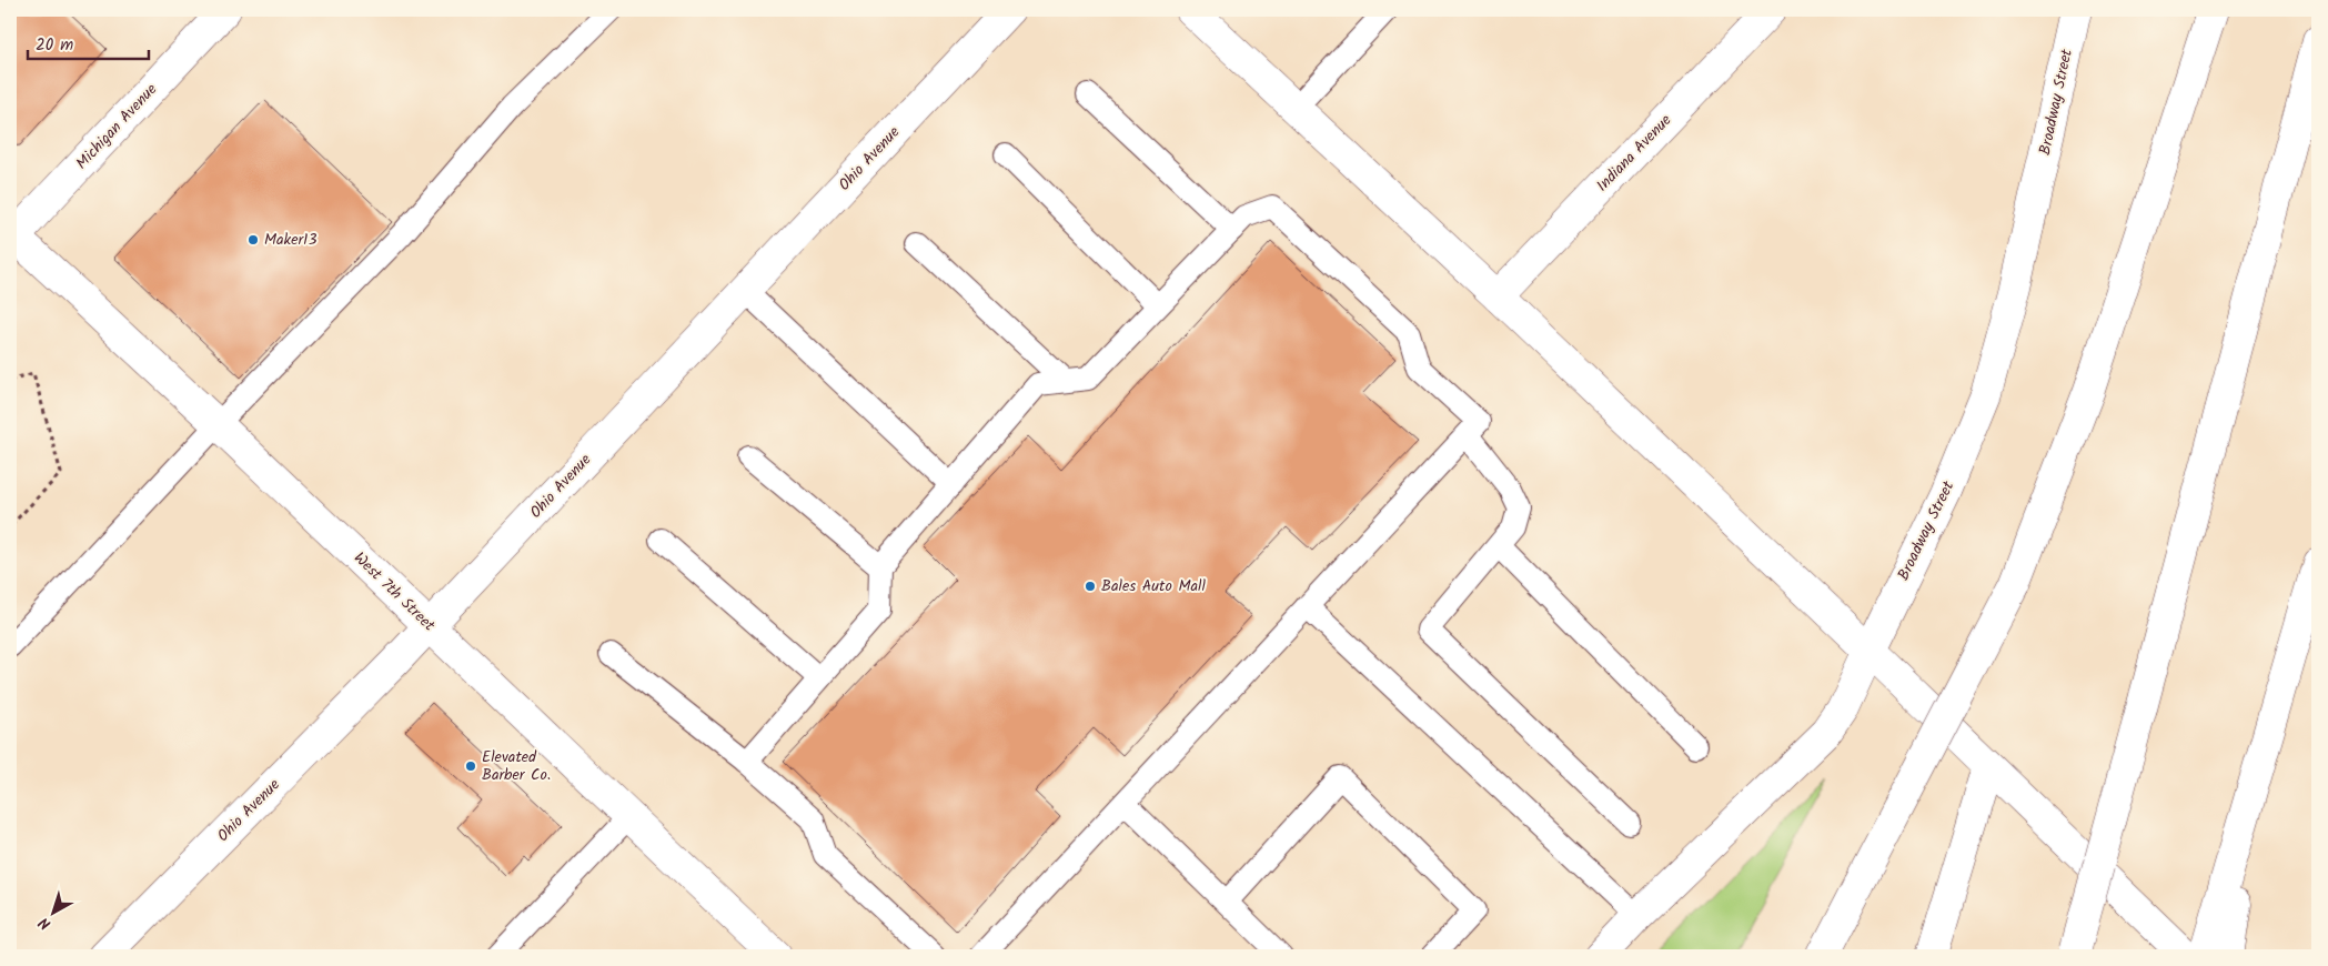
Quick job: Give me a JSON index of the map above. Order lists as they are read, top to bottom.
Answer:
{
  "streets": {
    "main road": [
      "Broadway Street",
      "Michigan Avenue",
      "Indiana Avenue",
      "Ohio Avenue",
      "West 7th Street"
    ]
  },
  "crossings": [
    ["Michigan Avenue", "West 7th Street"],
    ["Ohio Avenue", "West 7th Street"]
  ],
  "places": ["Maker13", "Bales Auto Mall", "Elevated Barber Co."],
  "scale_bar": "20 m",
  "north": "bottom left"
}
